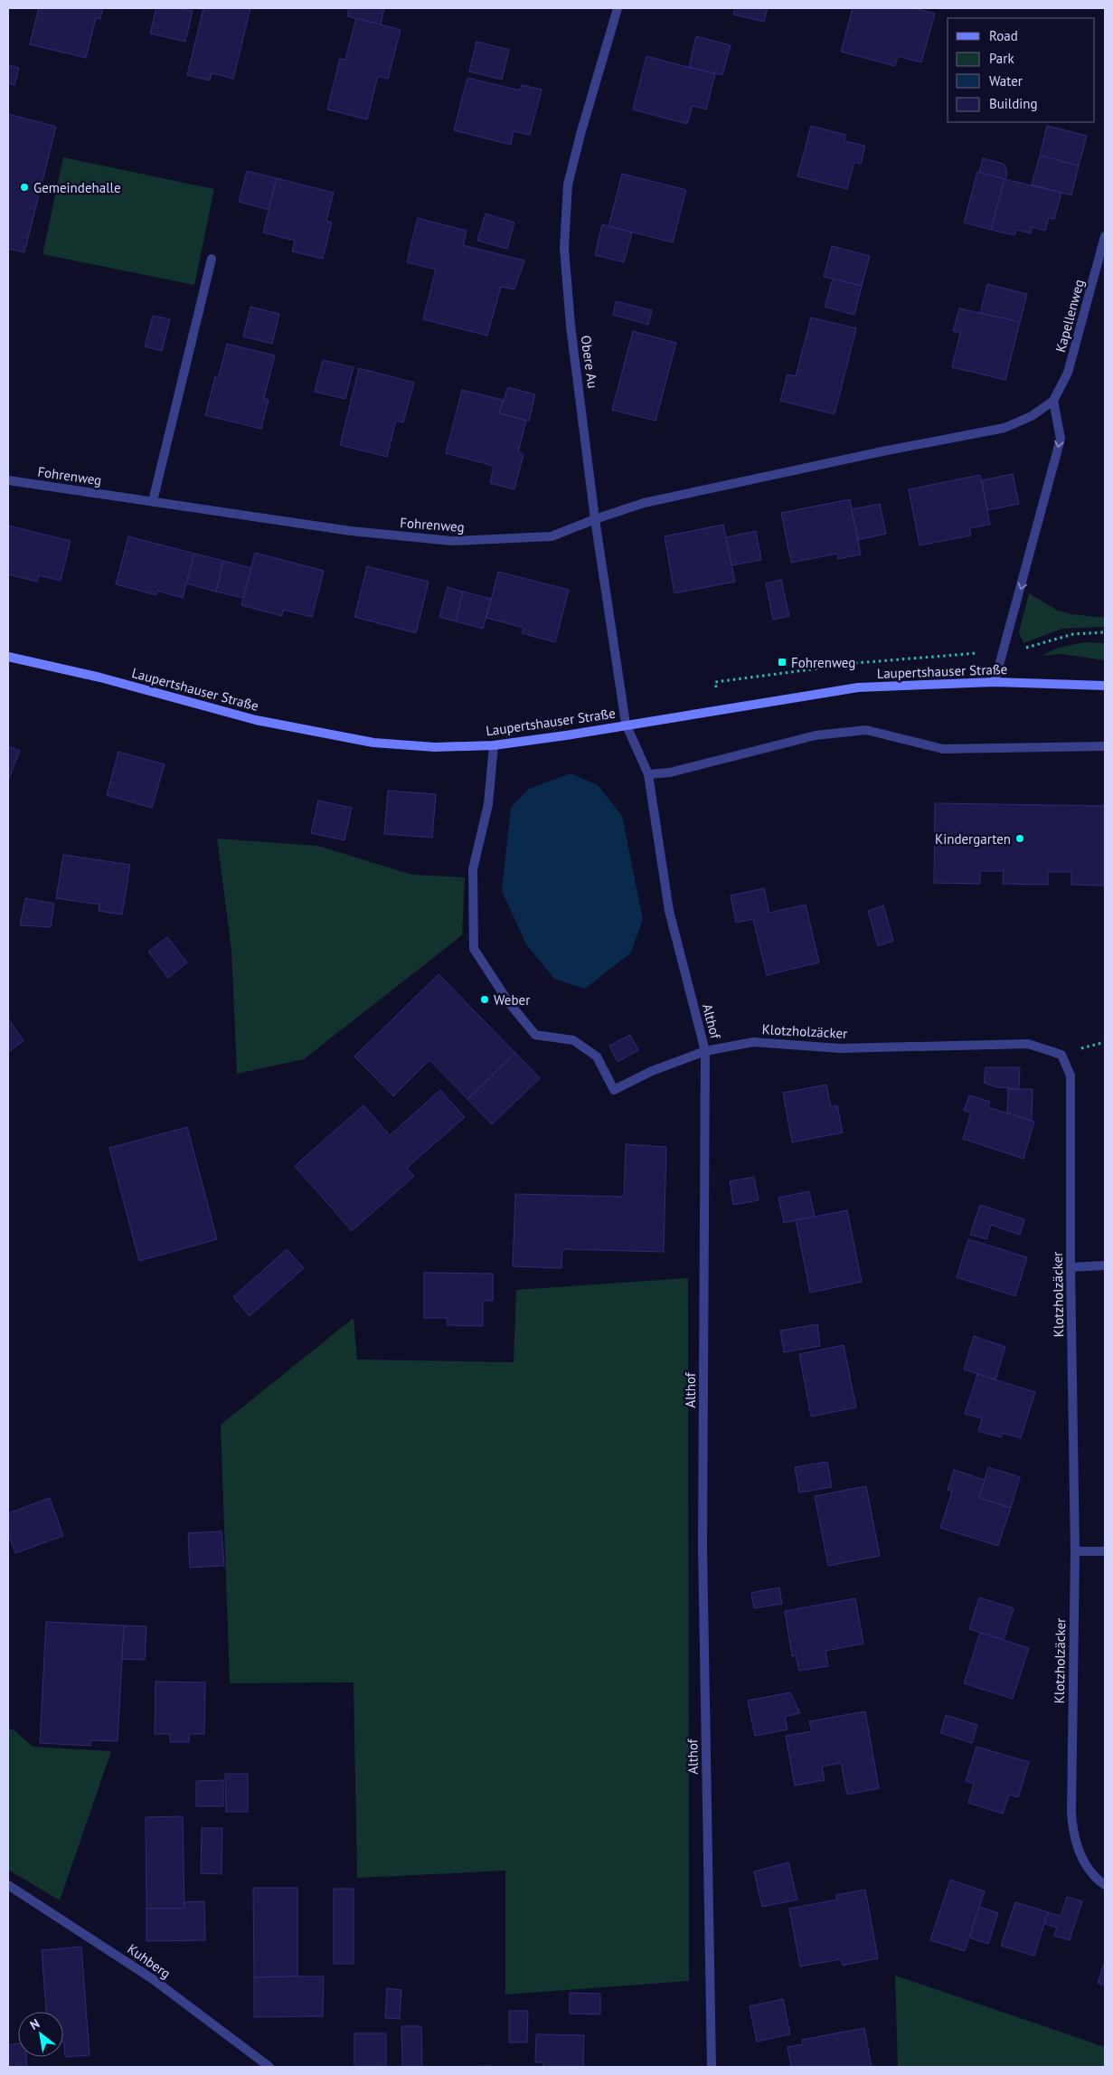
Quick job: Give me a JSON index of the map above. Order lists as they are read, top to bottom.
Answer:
{
  "streets": {
    "main road": ["Laupertshauser Straße"],
    "street": [
      "Kapellenweg",
      "Obere Au",
      "Fohrenweg",
      "Althof",
      "Klotzholzäcker",
      "Kuhberg"
    ]
  },
  "crossings": [
    ["Kapellenweg", "Fohrenweg"],
    ["Obere Au", "Fohrenweg"],
    ["Obere Au", "Laupertshauser Straße"],
    ["Obere Au", "Althof"],
    ["Laupertshauser Straße", "Althof"],
    ["Laupertshauser Straße", "Klotzholzäcker"],
    ["Althof", "Klotzholzäcker"]
  ],
  "places": {
    "other": ["Gemeindehalle", "Kindergarten", "Weber"],
    "transit": ["Fohrenweg"]
  },
  "legend": [
    "Road",
    "Park",
    "Water",
    "Building"
  ],
  "north": "top left"
}
